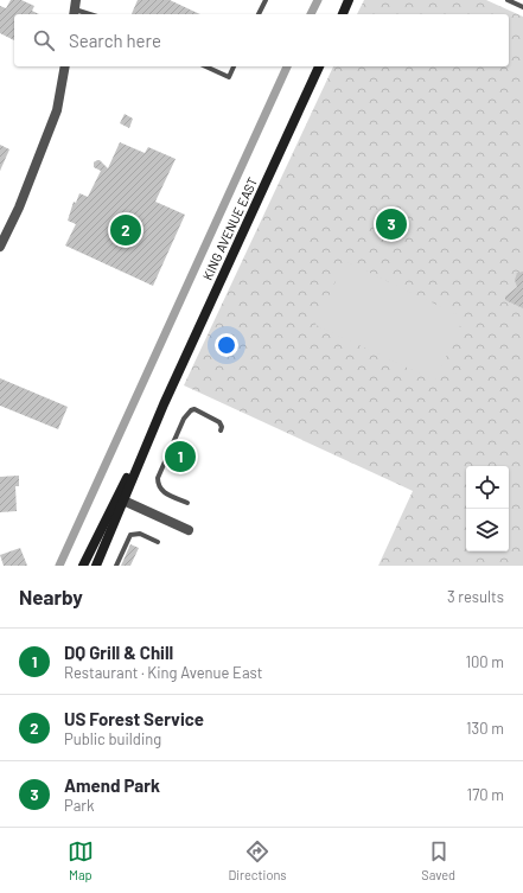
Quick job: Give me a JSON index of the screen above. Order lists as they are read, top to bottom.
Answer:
{
  "streets": {
    "main road": ["KING AVENUE EAST"]
  },
  "page": {
    "search": "Search here",
    "pins": ["3", "2", "1"],
    "heading": ["Nearby", "3 results"],
    "list": [
      {
        "mark": "1",
        "name": "DQ Grill & Chill",
        "note": "Restaurant · King Avenue East",
        "value": "100 m"
      },
      {
        "mark": "2",
        "name": "US Forest Service",
        "note": "Public building",
        "value": "130 m"
      },
      {
        "mark": "3",
        "name": "Amend Park",
        "note": "Park",
        "value": "170 m"
      }
    ],
    "nav": ["Map", "Directions", "Saved"]
  }
}
